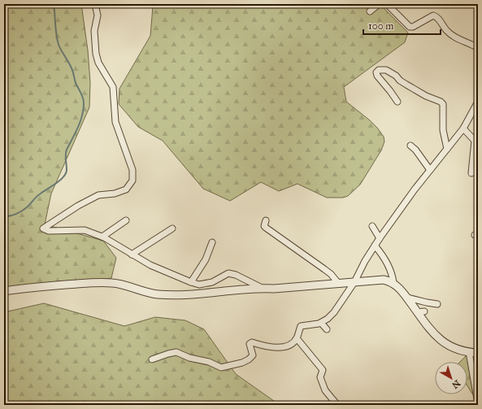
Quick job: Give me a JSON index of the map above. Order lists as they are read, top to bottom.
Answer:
{
  "scale_bar": "100 m",
  "north": "bottom right"
}
